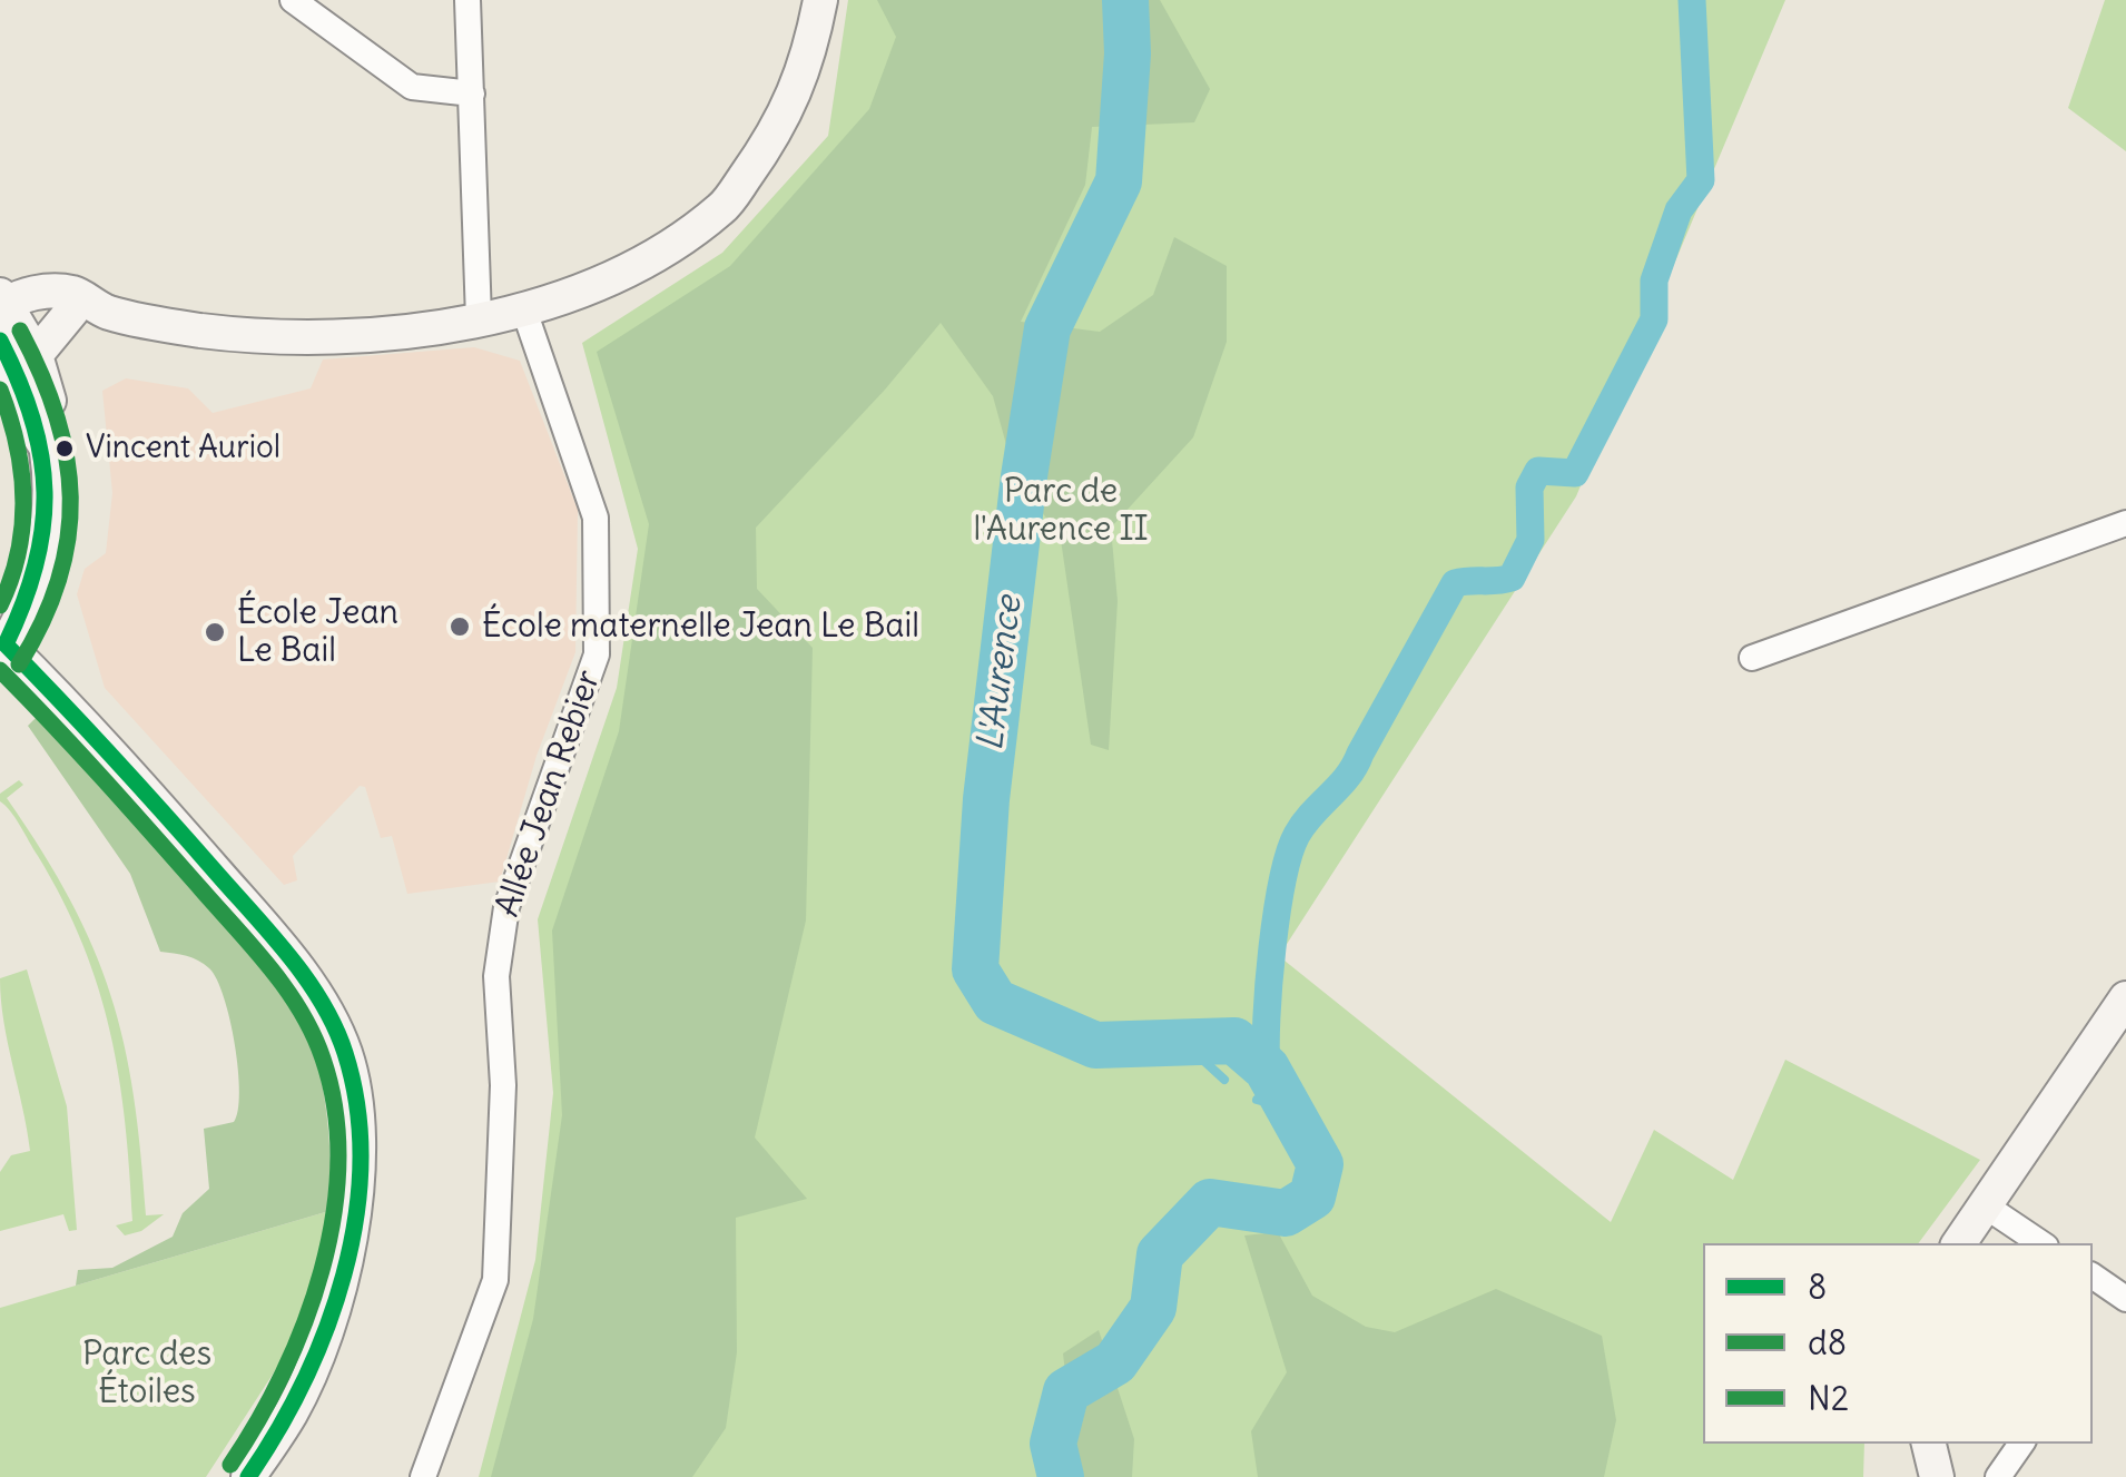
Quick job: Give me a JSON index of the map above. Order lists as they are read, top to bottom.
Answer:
{
  "streets": {
    "street": ["Allée Jean Rebier"]
  },
  "water": ["L'Aurence"],
  "parks": ["Parc de l'Aurence II", "Parc des Étoiles"],
  "places": ["Vincent Auriol", "École maternelle Jean Le Bail", "École Jean Le Bail"],
  "lines": ["transit line N2", "transit line 8", "transit line d8"],
  "legend": ["8", "d8", "N2"]
}
